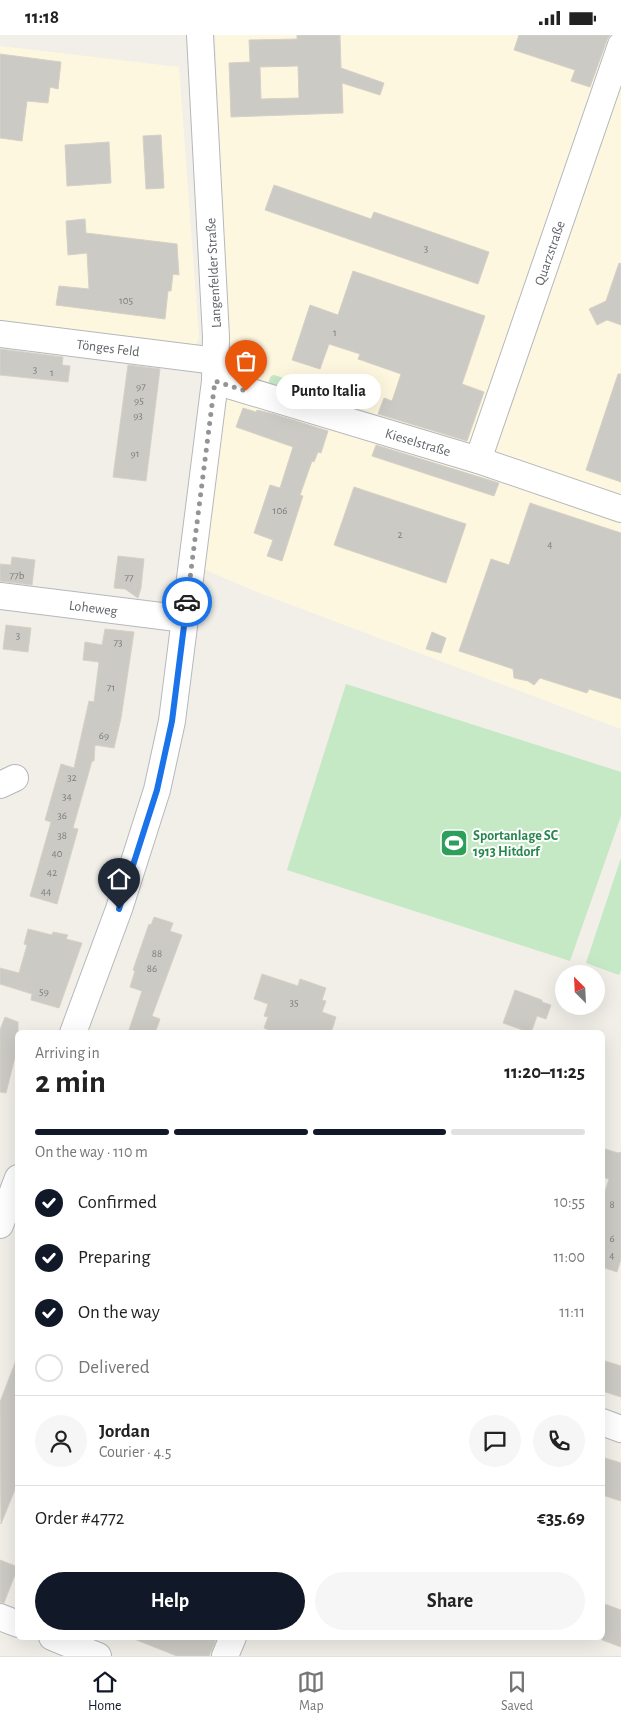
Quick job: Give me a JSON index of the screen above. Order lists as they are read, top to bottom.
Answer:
{
  "streets": {
    "street": [
      "Quarzstraße",
      "Langenfelder Straße",
      "Tönges Feld",
      "Kieselstraße",
      "Loheweg"
    ]
  },
  "crossings": [
    ["Quarzstraße", "Kieselstraße"],
    ["Langenfelder Straße", "Tönges Feld"],
    ["Langenfelder Straße", "Kieselstraße"],
    ["Langenfelder Straße", "Loheweg"],
    ["Tönges Feld", "Kieselstraße"]
  ],
  "places": {
    "other": ["Punto Italia"],
    "sports": ["Sportanlage SC 1913 Hitdorf"]
  },
  "house_numbers": [
    "3",
    "105",
    "1",
    "3",
    "1",
    "97",
    "95",
    "93",
    "91",
    "106",
    "2",
    "4",
    "77b",
    "77",
    "3",
    "73",
    "71",
    "69",
    "32",
    "34",
    "36",
    "38",
    "40",
    "42",
    "44",
    "88",
    "86",
    "59",
    "35",
    "8",
    "6",
    "4"
  ],
  "north": "top left",
  "page": {
    "status": "11:18",
    "bubble": "Punto Italia",
    "heading": ["2 min", "Arriving in", "11:20–11:25"],
    "panel": [
      "Jordan",
      "Courier · 4.5",
      "Order #4772",
      "€35.69"
    ],
    "bar": "On the way · 110 m",
    "list": [
      ["Confirmed", "10:55"],
      ["Preparing", "11:00"],
      ["On the way", "11:11"],
      "Delivered"
    ],
    "buttons": ["Help", "Share"],
    "tabs": ["Home", "Map", "Saved"]
  }
}
